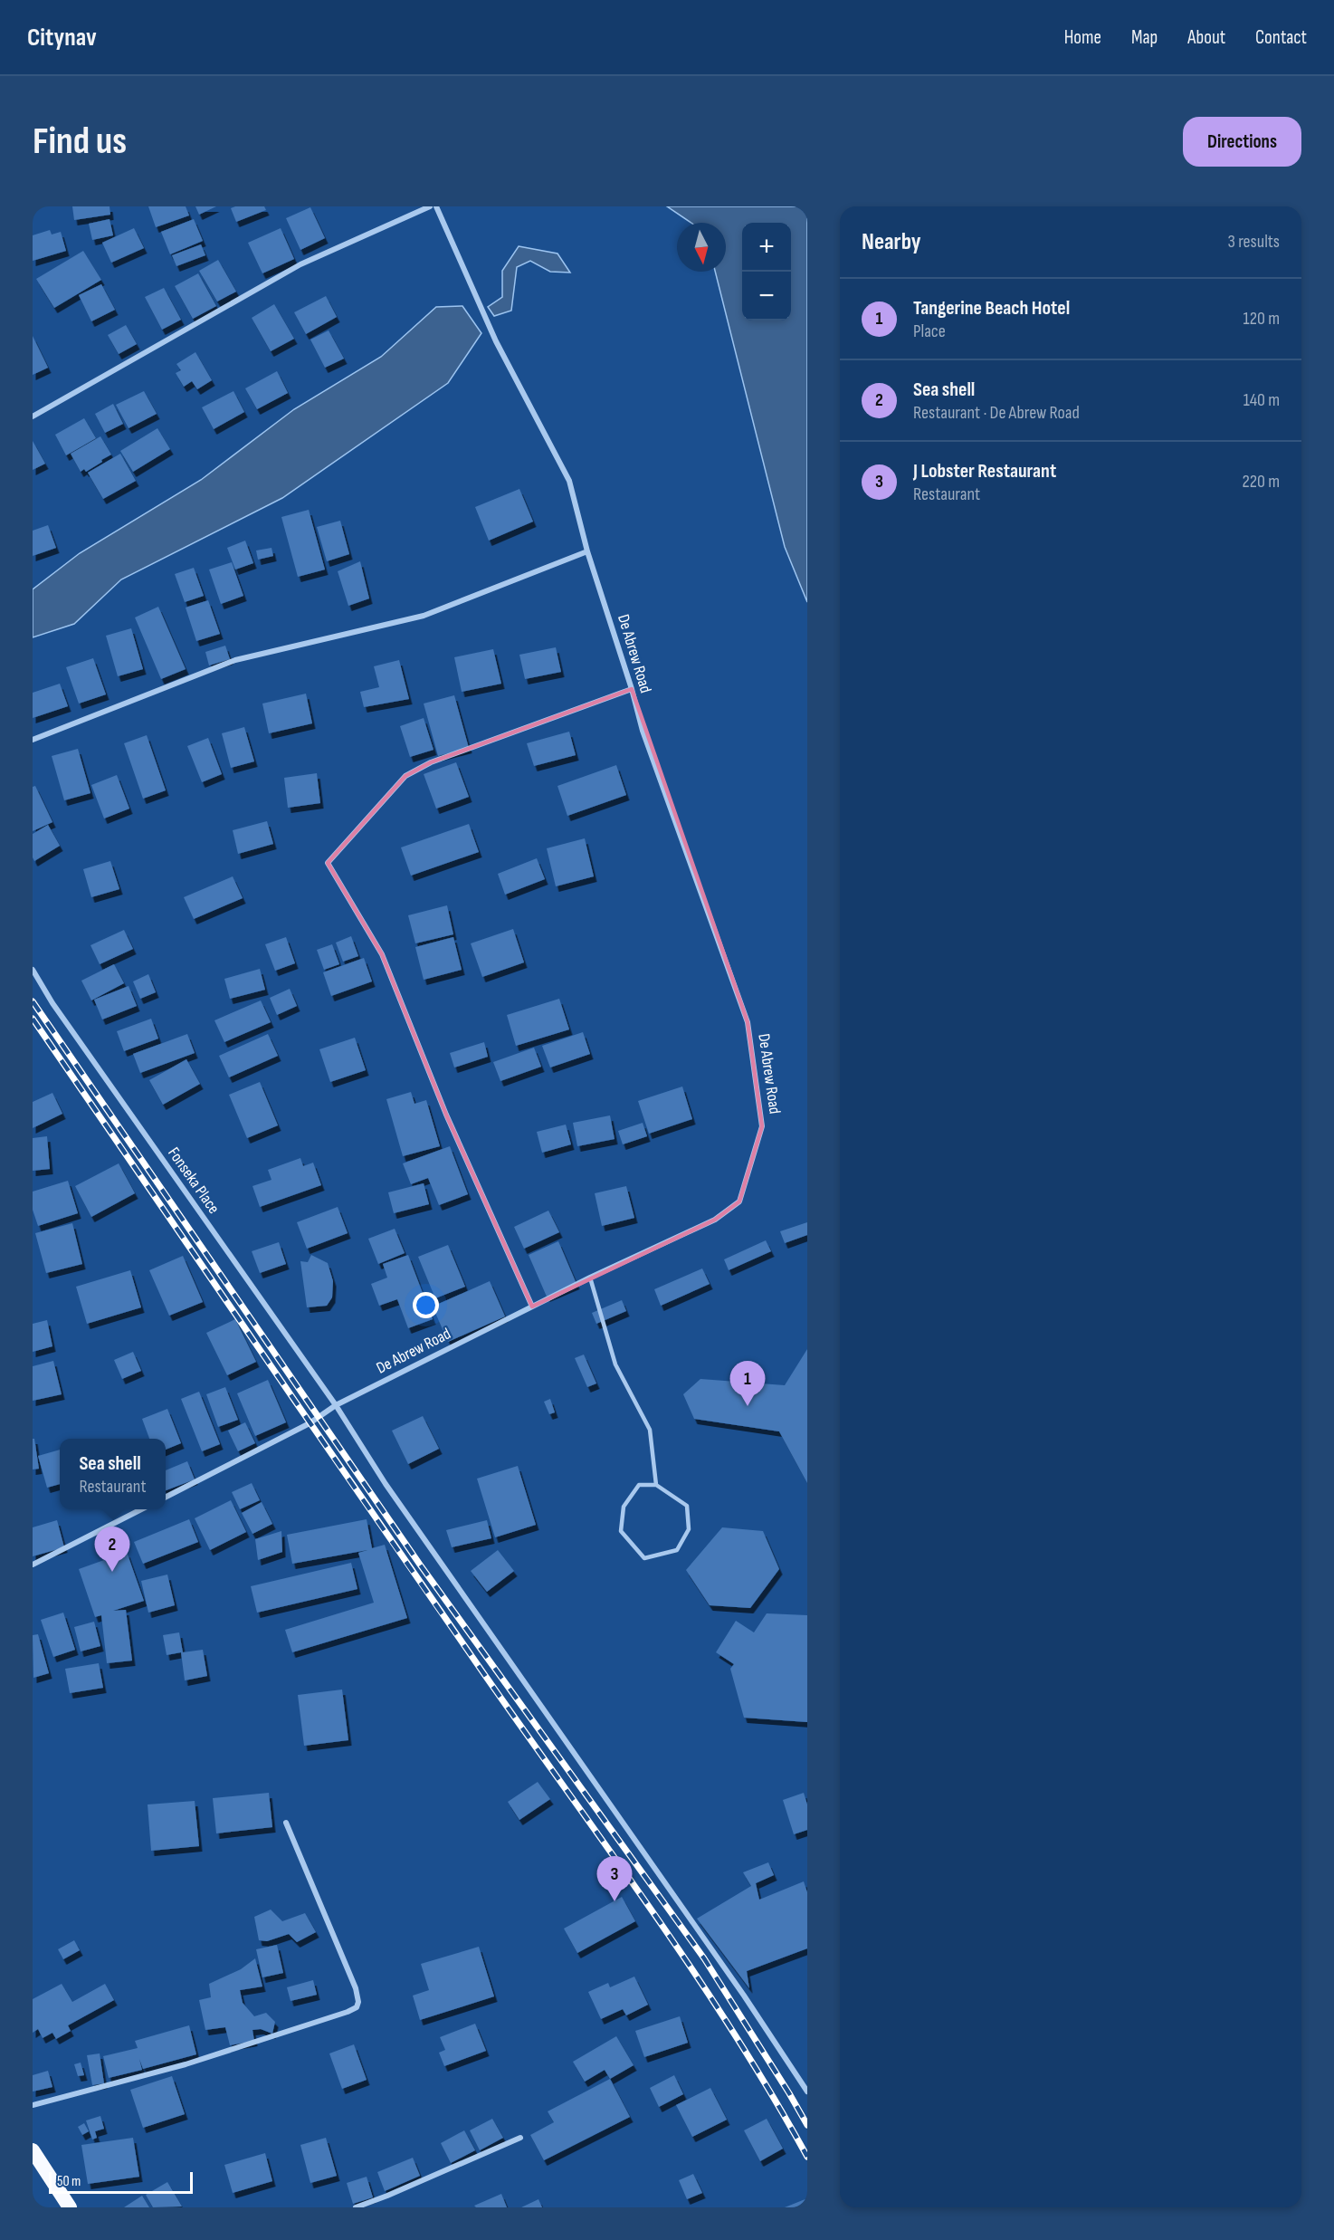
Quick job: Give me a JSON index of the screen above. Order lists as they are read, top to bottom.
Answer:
{
  "streets": {
    "street": ["De Abrew Road", "Fonseka Place"]
  },
  "crossings": [
    ["De Abrew Road", "Fonseka Place"]
  ],
  "scale_bar": "50 m",
  "north": "bottom",
  "page": {
    "header": "Citynav",
    "nav": [
      "Home",
      "Map",
      "About",
      "Contact"
    ],
    "buttons": "Directions",
    "title": "Find us",
    "heading": ["Nearby", "3 results"],
    "map_buttons": ["+", "−"],
    "list": [
      {
        "mark": "1",
        "name": "Tangerine Beach Hotel",
        "note": "Place",
        "value": "120 m"
      },
      {
        "mark": "2",
        "name": "Sea shell",
        "note": "Restaurant · De Abrew Road",
        "value": "140 m"
      },
      {
        "mark": "3",
        "name": "J Lobster Restaurant",
        "note": "Restaurant",
        "value": "220 m"
      }
    ],
    "pins": ["1", "2", "3"],
    "popup": ["Sea shell", "Restaurant"],
    "scale": "50 m"
  }
}
